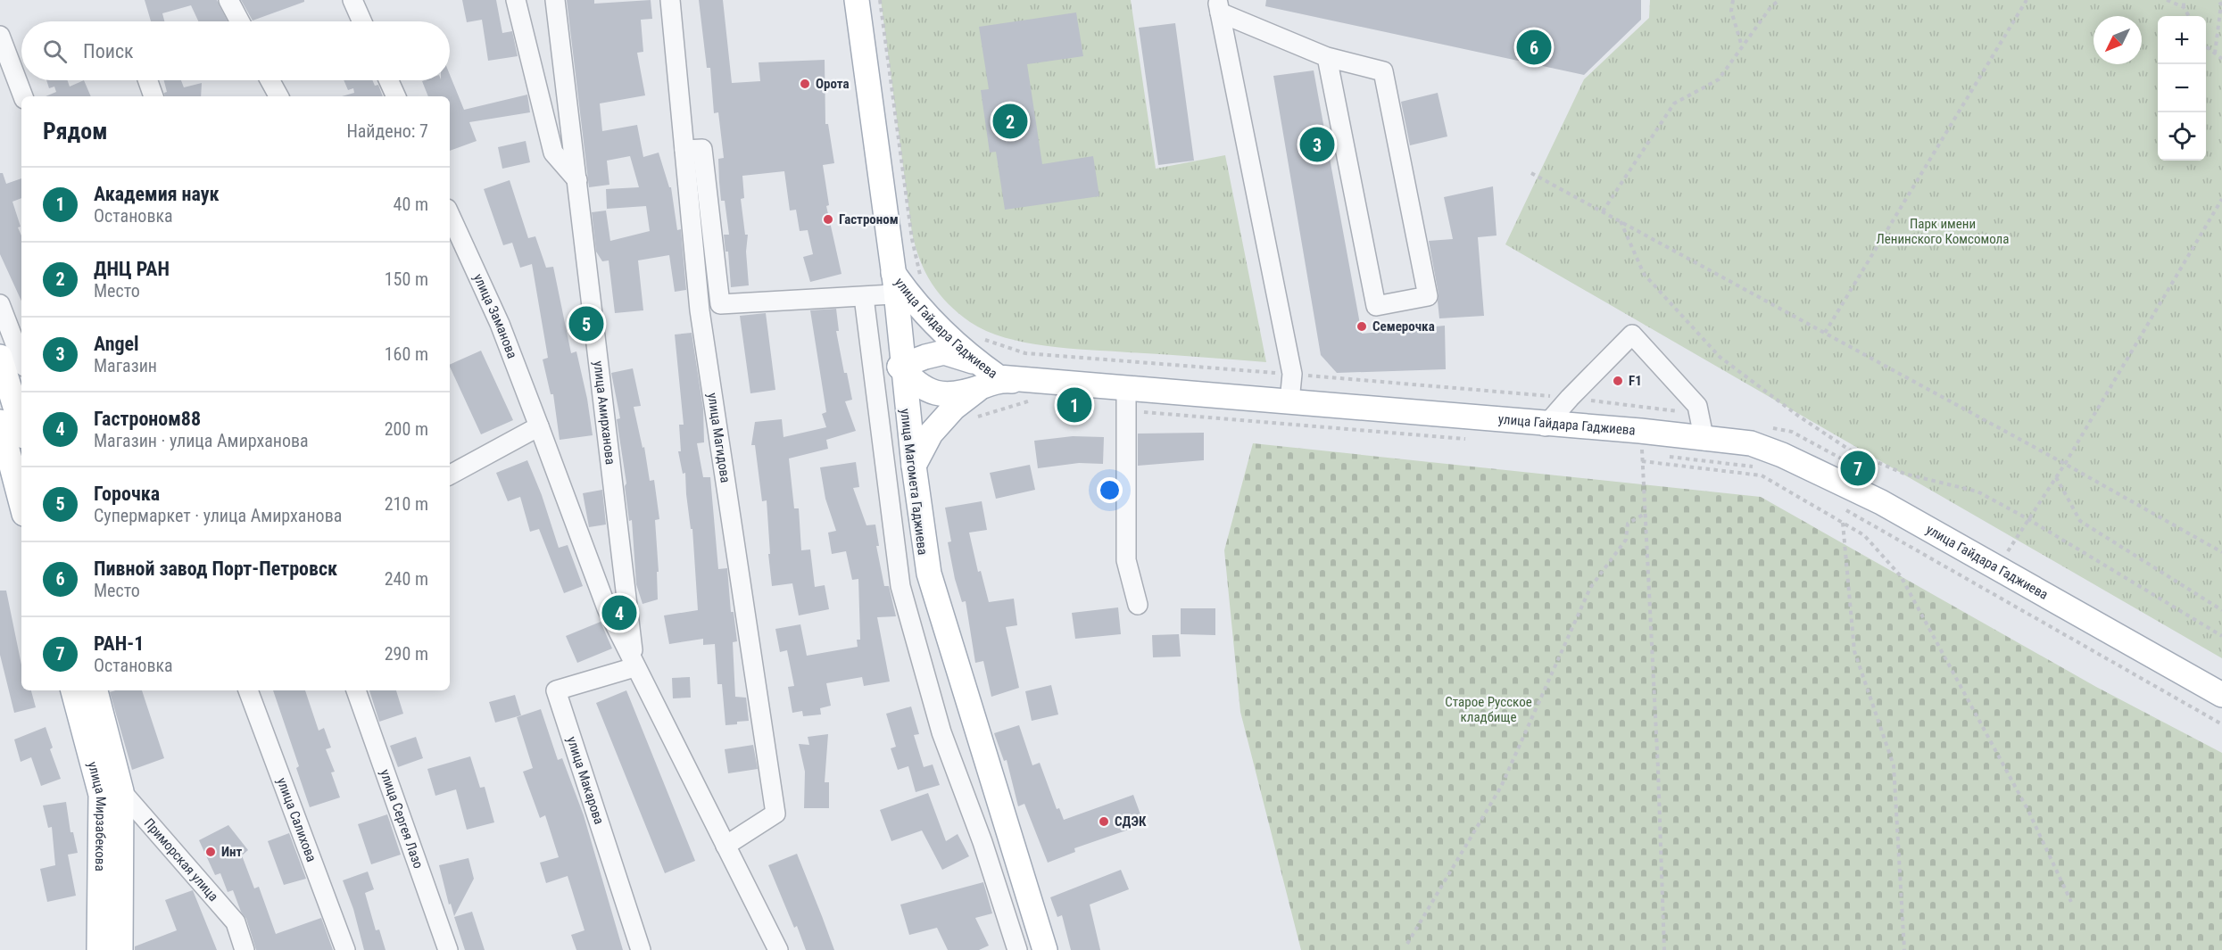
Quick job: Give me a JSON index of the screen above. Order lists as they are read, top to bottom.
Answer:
{
  "streets": {
    "main road": ["улица Гайдара Гаджиева", "улица Магомета Гаджиева", "улица Мирзабекова"],
    "street": [
      "улица Заманова",
      "улица Амирханова",
      "улица Магидова",
      "улица Макарова",
      "улица Салихова",
      "улица Сергея Лазо",
      "Приморская улица"
    ]
  },
  "crossings": [
    ["улица Заманова", "улица Амирханова"],
    ["улица Заманова", "улица Макарова"],
    ["улица Гайдара Гаджиева", "улица Магомета Гаджиева"],
    ["улица Амирханова", "улица Макарова"],
    ["улица Мирзабекова", "Приморская улица"]
  ],
  "parks": ["Парк имени Ленинского Комсомола", "Старое Русское кладбище"],
  "places": [
    "Орота",
    "Гастроном",
    "Семерочка",
    "F1",
    "СДЭК",
    "Инт"
  ],
  "north": "bottom left",
  "page": {
    "map_buttons": ["+", "−"],
    "search": "Поиск",
    "pins": [
      "6",
      "2",
      "3",
      "5",
      "1",
      "7",
      "4"
    ],
    "heading": ["Рядом", "Найдено: 7"],
    "list": [
      {
        "mark": "1",
        "name": "Академия наук",
        "note": "Остановка",
        "value": "40 m"
      },
      {
        "mark": "2",
        "name": "ДНЦ РАН",
        "note": "Место",
        "value": "150 m"
      },
      {
        "mark": "3",
        "name": "Angel",
        "note": "Магазин",
        "value": "160 m"
      },
      {
        "mark": "4",
        "name": "Гастроном88",
        "note": "Магазин · улица Амирханова",
        "value": "200 m"
      },
      {
        "mark": "5",
        "name": "Горочка",
        "note": "Супермаркет · улица Амирханова",
        "value": "210 m"
      },
      {
        "mark": "6",
        "name": "Пивной завод Порт-Петровск",
        "note": "Место",
        "value": "240 m"
      },
      {
        "mark": "7",
        "name": "РАН-1",
        "note": "Остановка",
        "value": "290 m"
      }
    ]
  }
}
